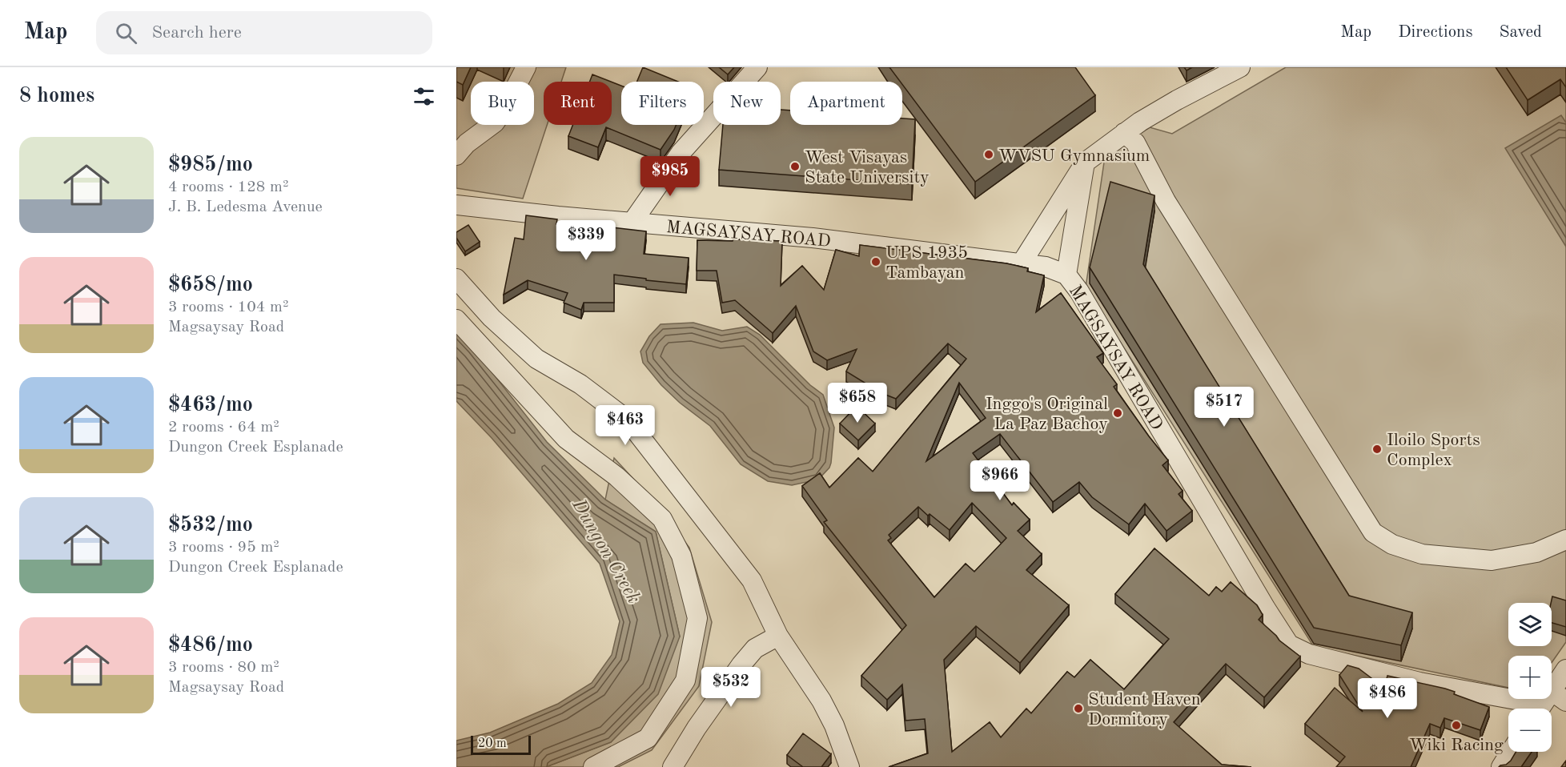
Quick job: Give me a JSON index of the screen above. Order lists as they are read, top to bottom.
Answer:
{
  "streets": {
    "street": ["MAGSAYSAY ROAD"]
  },
  "water": ["Dungon Creek"],
  "places": [
    "WVSU Gymnasium",
    "West Visayas State University",
    "UPS 1935 Tambayan",
    "Inggo's Original La Paz Bachoy",
    "Iloilo Sports Complex",
    "Student Haven Dormitory",
    "Wiki Racing"
  ],
  "scale_bar": "20 m",
  "page": {
    "header": "Map",
    "search": "Search here",
    "nav": ["Map", "Directions", "Saved"],
    "heading": "8 homes",
    "chip": [
      "Buy",
      "Rent",
      "Filters",
      "New",
      "Apartment"
    ],
    "list": [
      {
        "name": "$985/mo",
        "note": "4 rooms · 128 m² · J. B. Ledesma Avenue"
      },
      {
        "name": "$658/mo",
        "note": "3 rooms · 104 m² · Magsaysay Road"
      },
      {
        "name": "$463/mo",
        "note": "2 rooms · 64 m² · Dungon Creek Esplanade"
      },
      {
        "name": "$532/mo",
        "note": "3 rooms · 95 m² · Dungon Creek Esplanade"
      },
      {
        "name": "$486/mo",
        "note": "3 rooms · 80 m² · Magsaysay Road"
      }
    ],
    "price": [
      "$985",
      "$339",
      "$658",
      "$517",
      "$463",
      "$966",
      "$532",
      "$486"
    ],
    "map_buttons": ["+", "−"],
    "scale": "20 m"
  }
}
